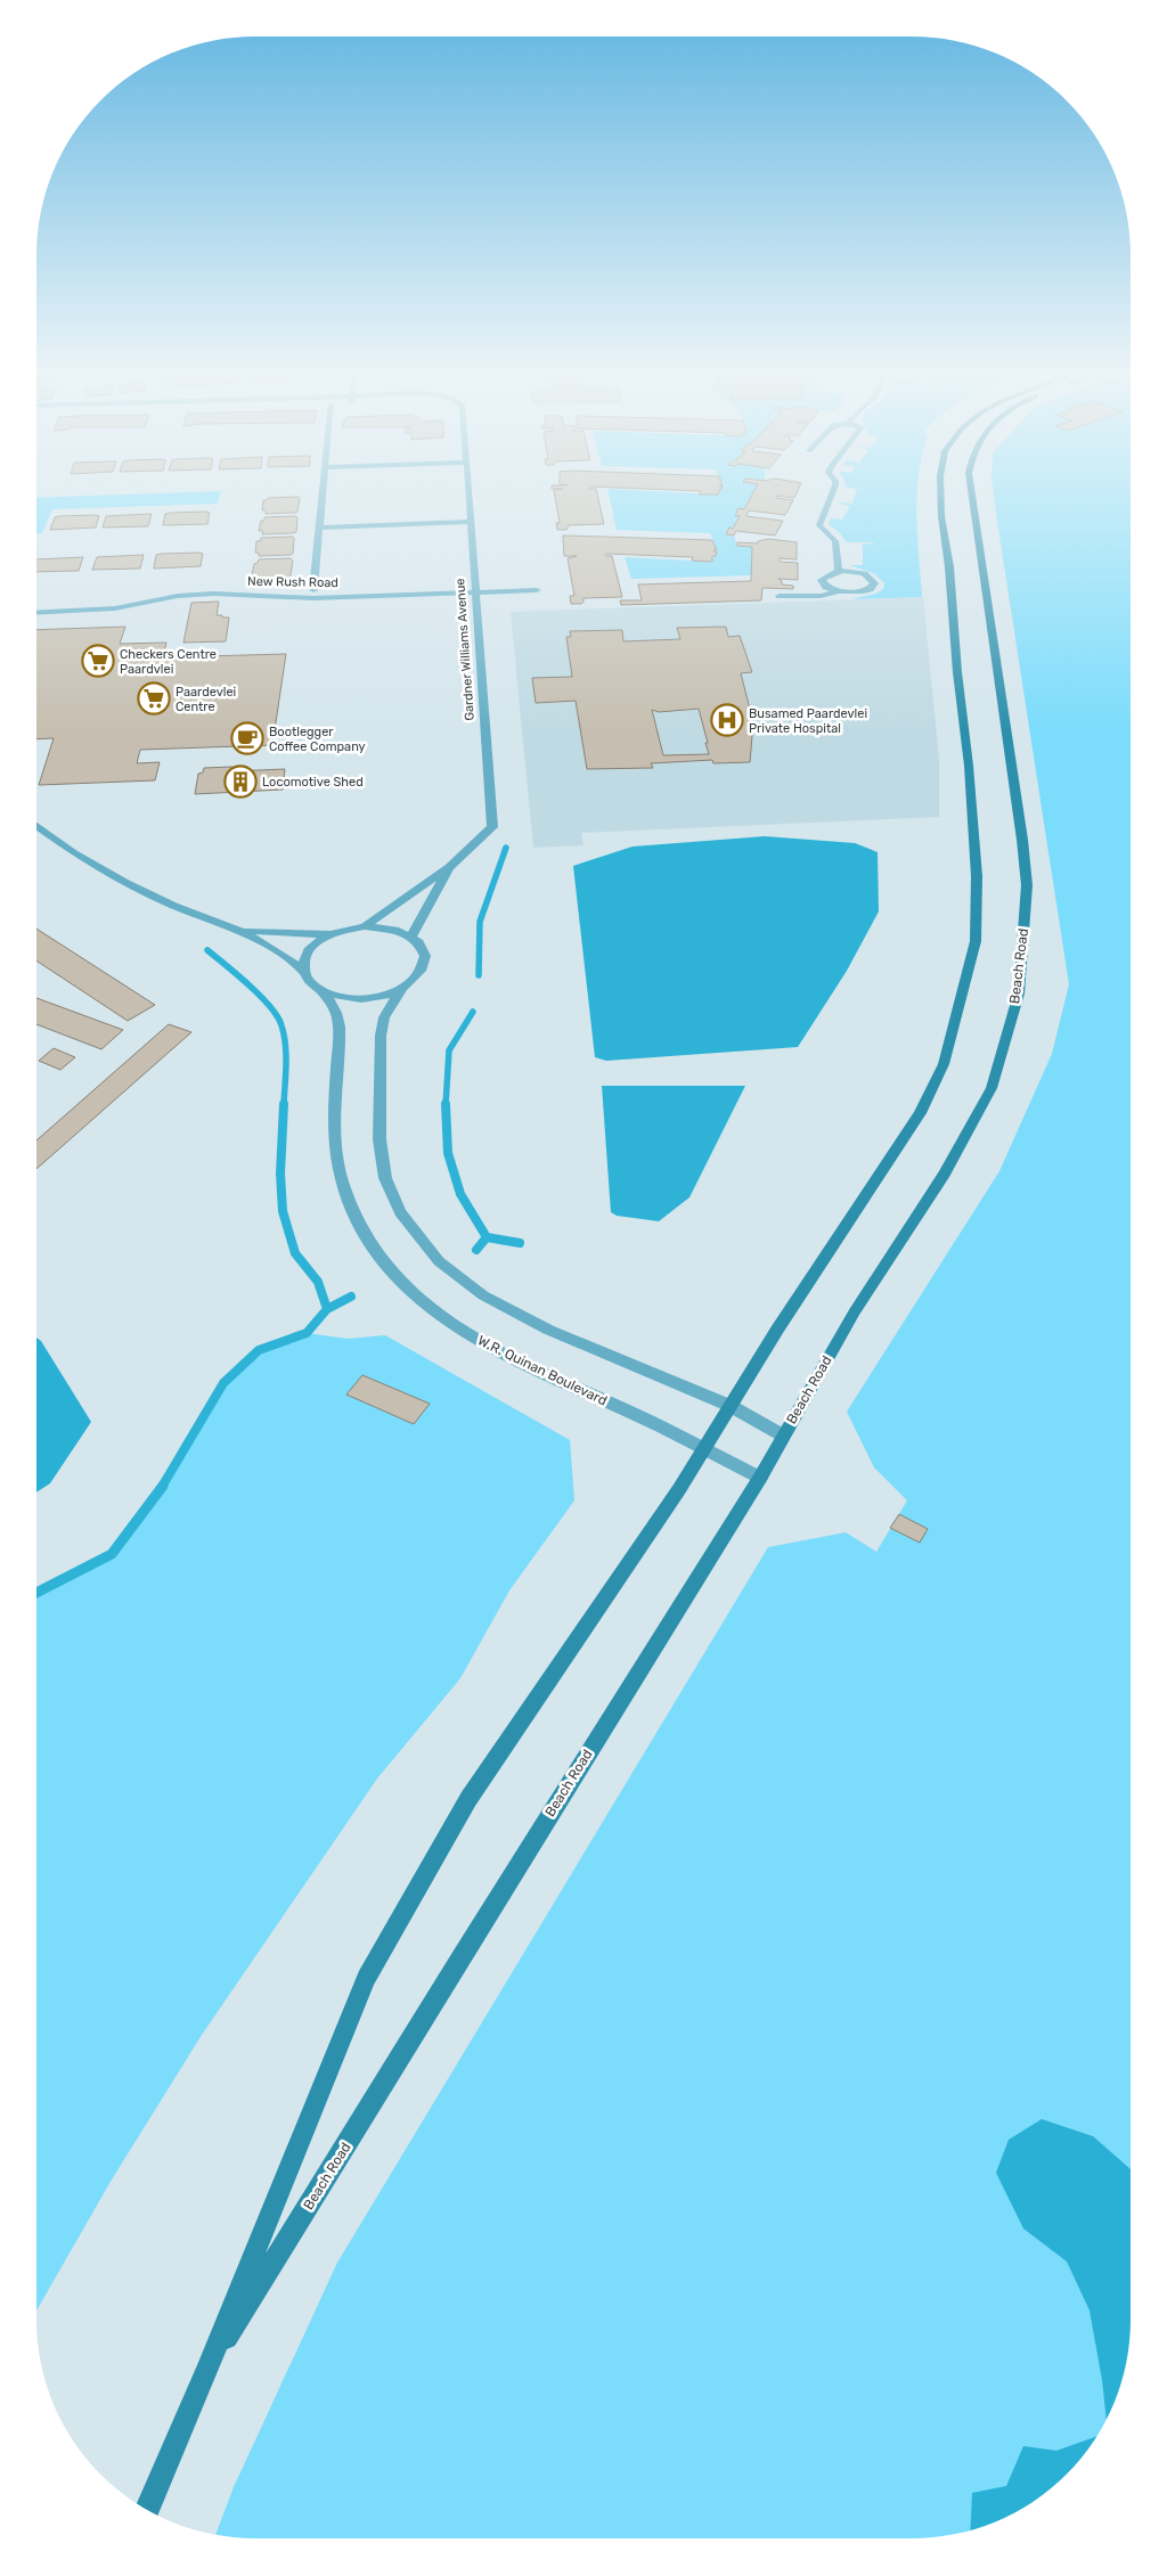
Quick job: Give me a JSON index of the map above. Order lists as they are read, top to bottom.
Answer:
{
  "streets": {
    "main road": ["Beach Road"],
    "street": ["New Rush Road", "Gardner Williams Avenue", "W.R. Quinan Boulevard"]
  },
  "crossings": [
    ["New Rush Road", "Gardner Williams Avenue"],
    ["Gardner Williams Avenue", "W.R. Quinan Boulevard"],
    ["Beach Road", "W.R. Quinan Boulevard"]
  ],
  "places": {
    "supermarket": ["Checkers Centre Paardvlei", "Paardevlei Centre"],
    "hospital": ["Busamed Paardevlei Private Hospital"],
    "cafe": ["Bootlegger Coffee Company"],
    "building": ["Locomotive Shed"]
  }
}
